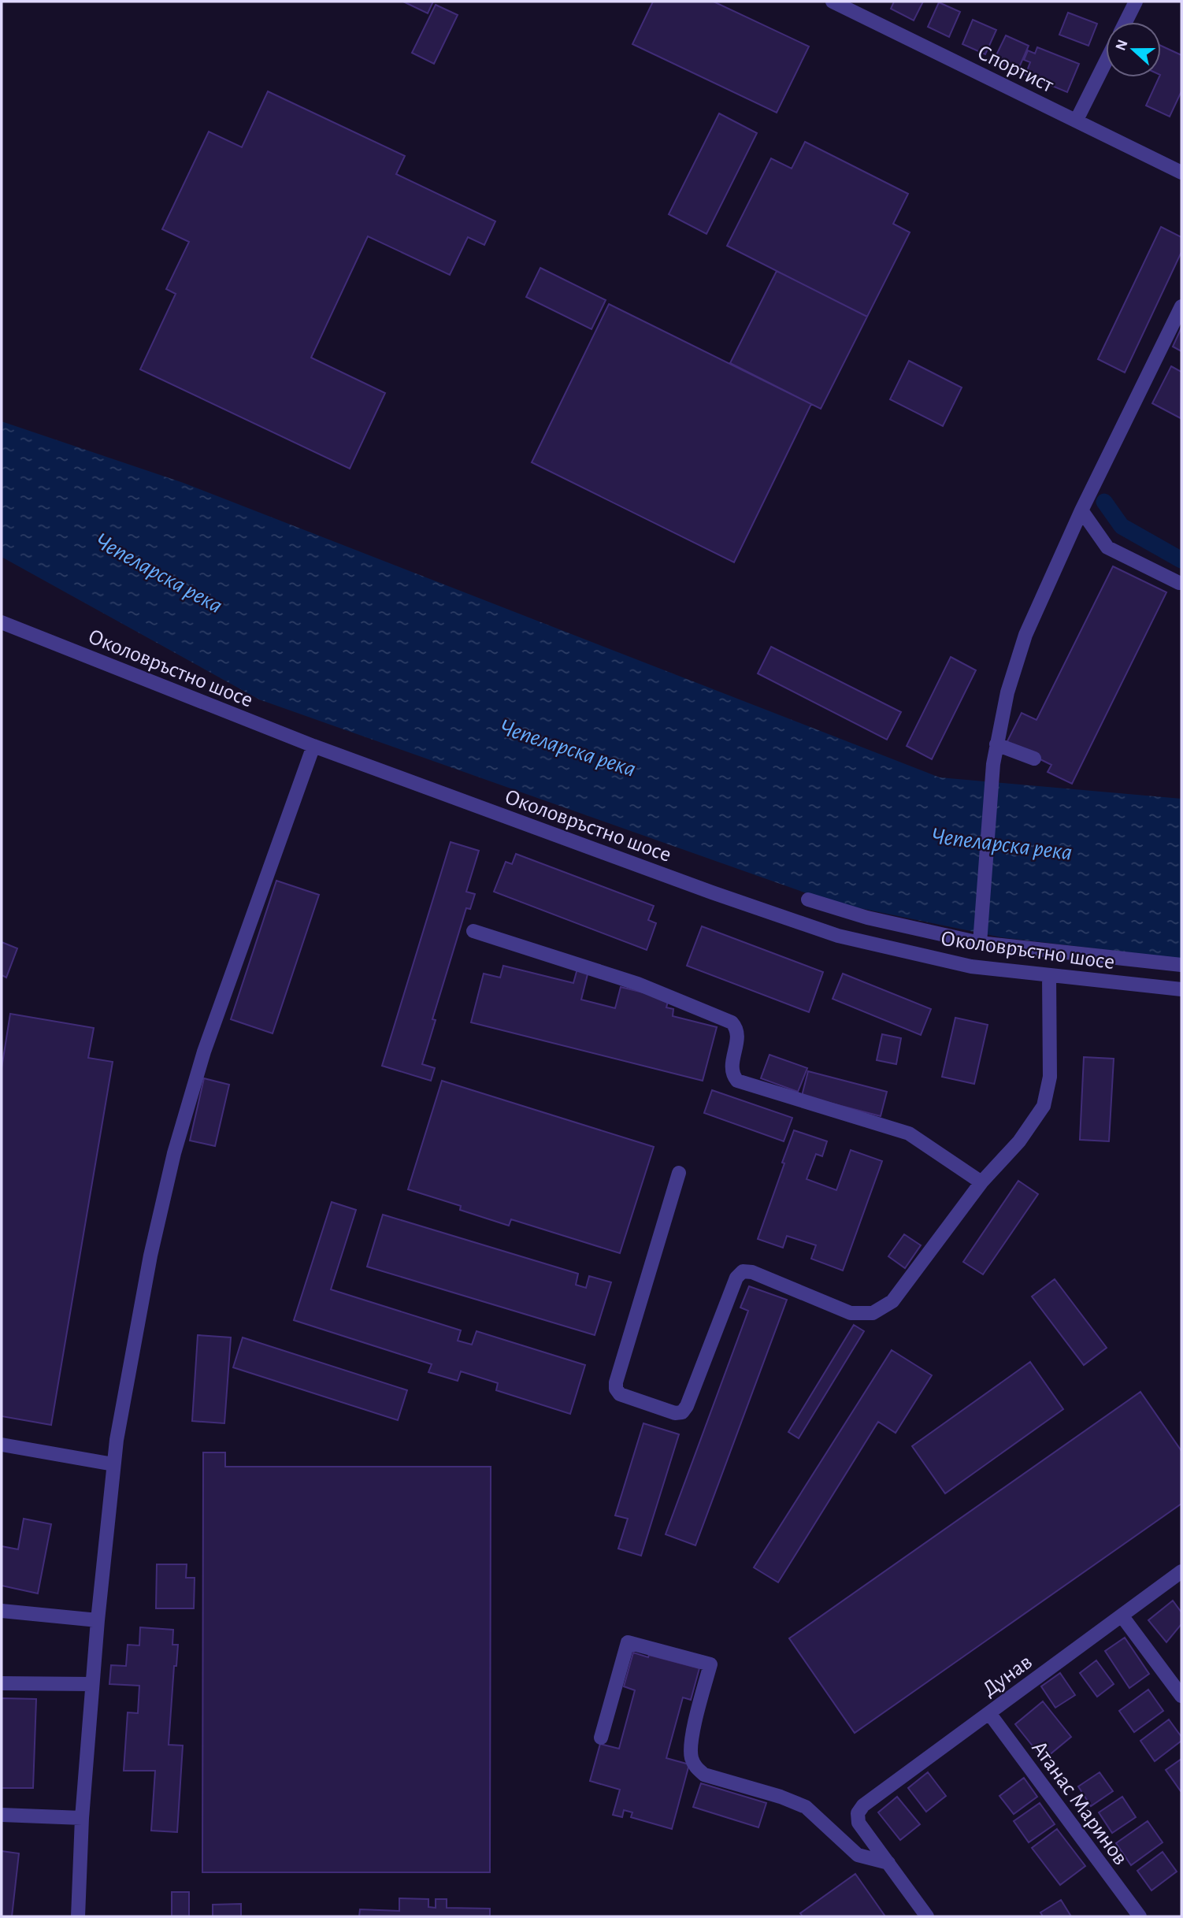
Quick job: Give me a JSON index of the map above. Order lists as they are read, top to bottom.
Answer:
{
  "streets": {
    "street": [
      "Спортист",
      "Околовръстно шосе",
      "Дунав",
      "Атанас Маринов"
    ]
  },
  "crossings": [
    ["Дунав", "Атанас Маринов"]
  ],
  "water": ["Чепеларска река"],
  "north": "left"
}
